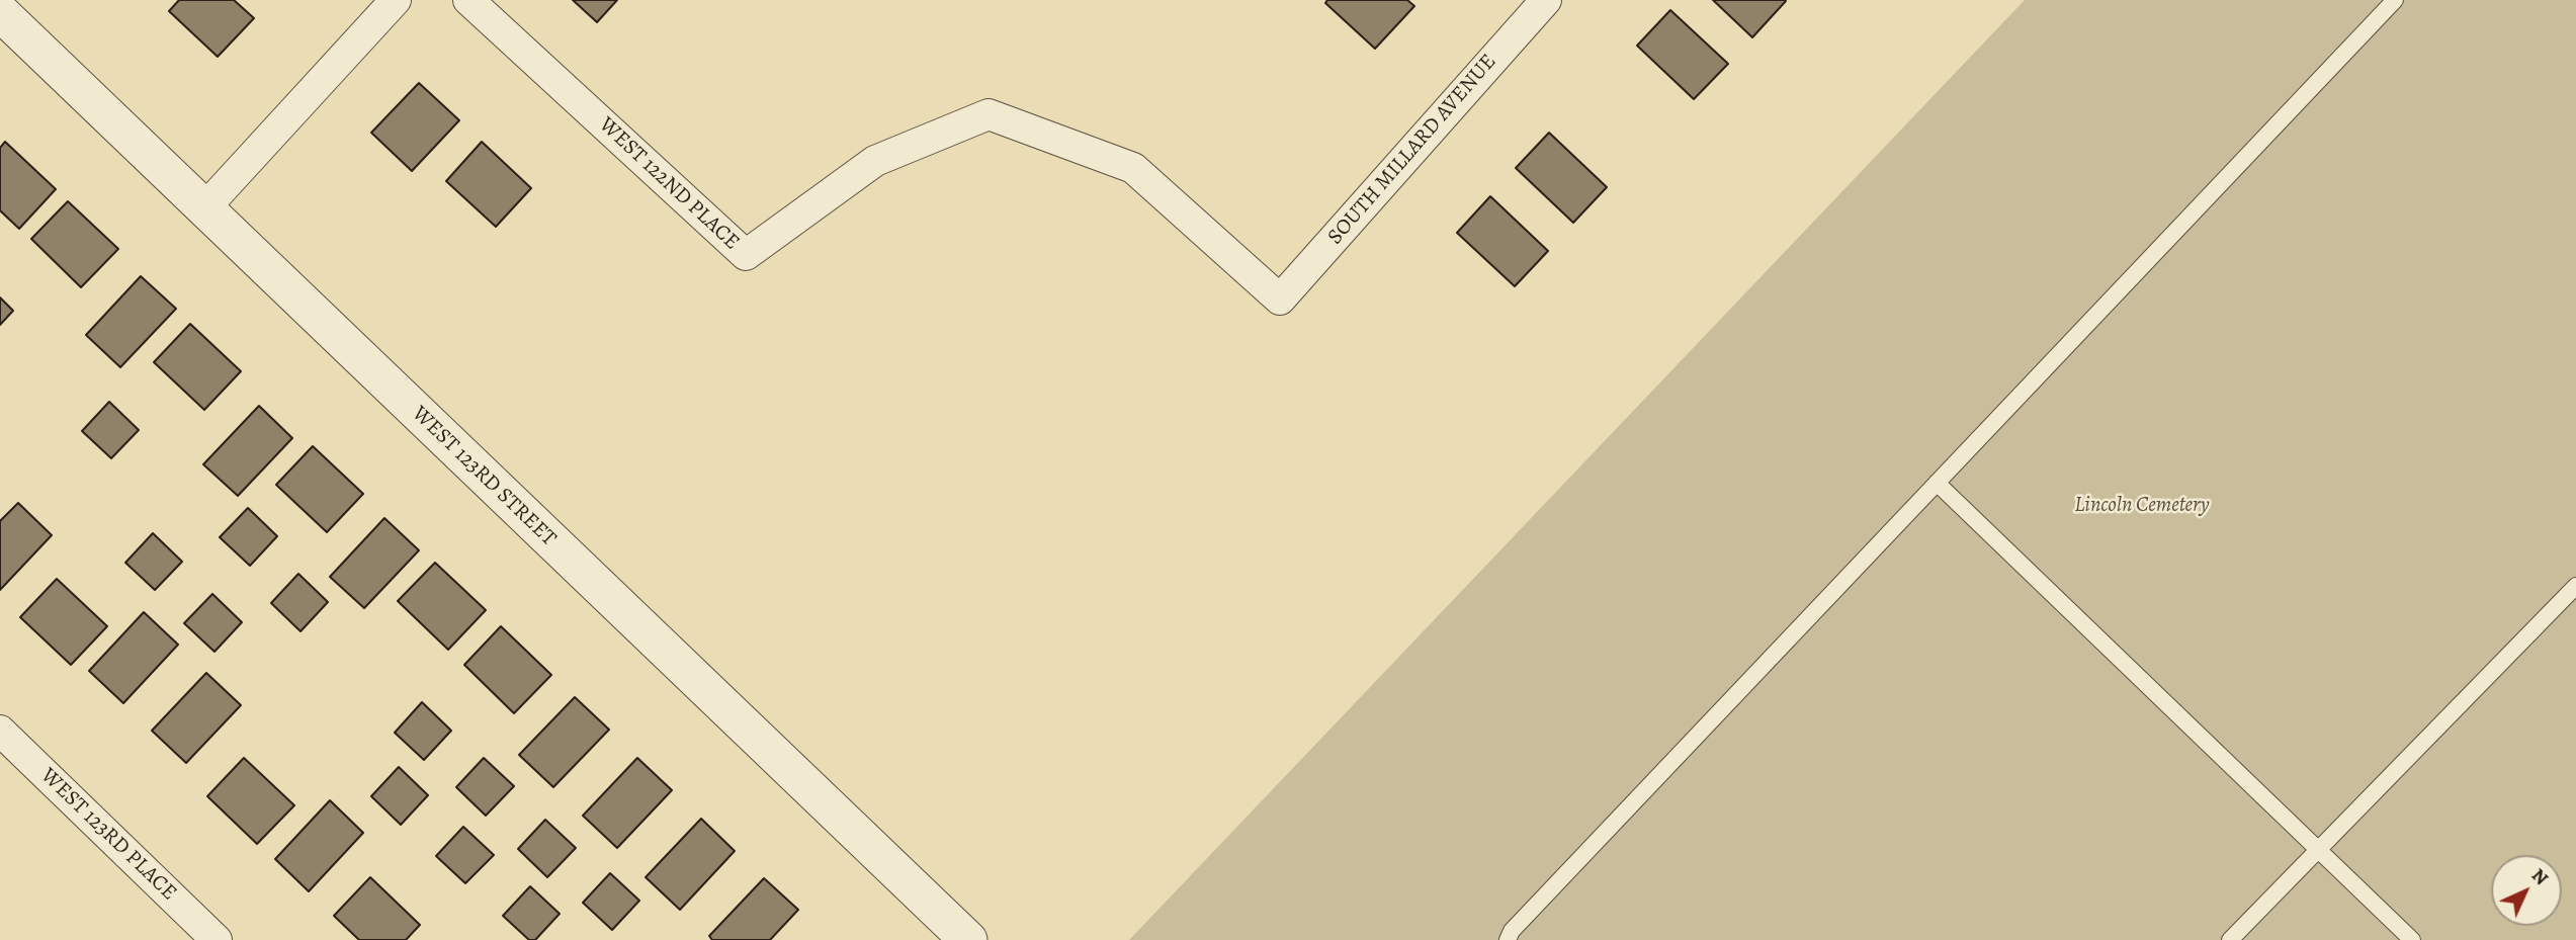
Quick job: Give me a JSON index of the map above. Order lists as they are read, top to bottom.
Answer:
{
  "streets": {
    "street": [
      "SOUTH MILLARD AVENUE",
      "WEST 122ND PLACE",
      "WEST 123RD STREET",
      "WEST 123RD PLACE"
    ]
  },
  "crossings": [
    ["SOUTH MILLARD AVENUE", "WEST 122ND PLACE"]
  ],
  "parks": ["Lincoln Cemetery"],
  "north": "top right"
}
